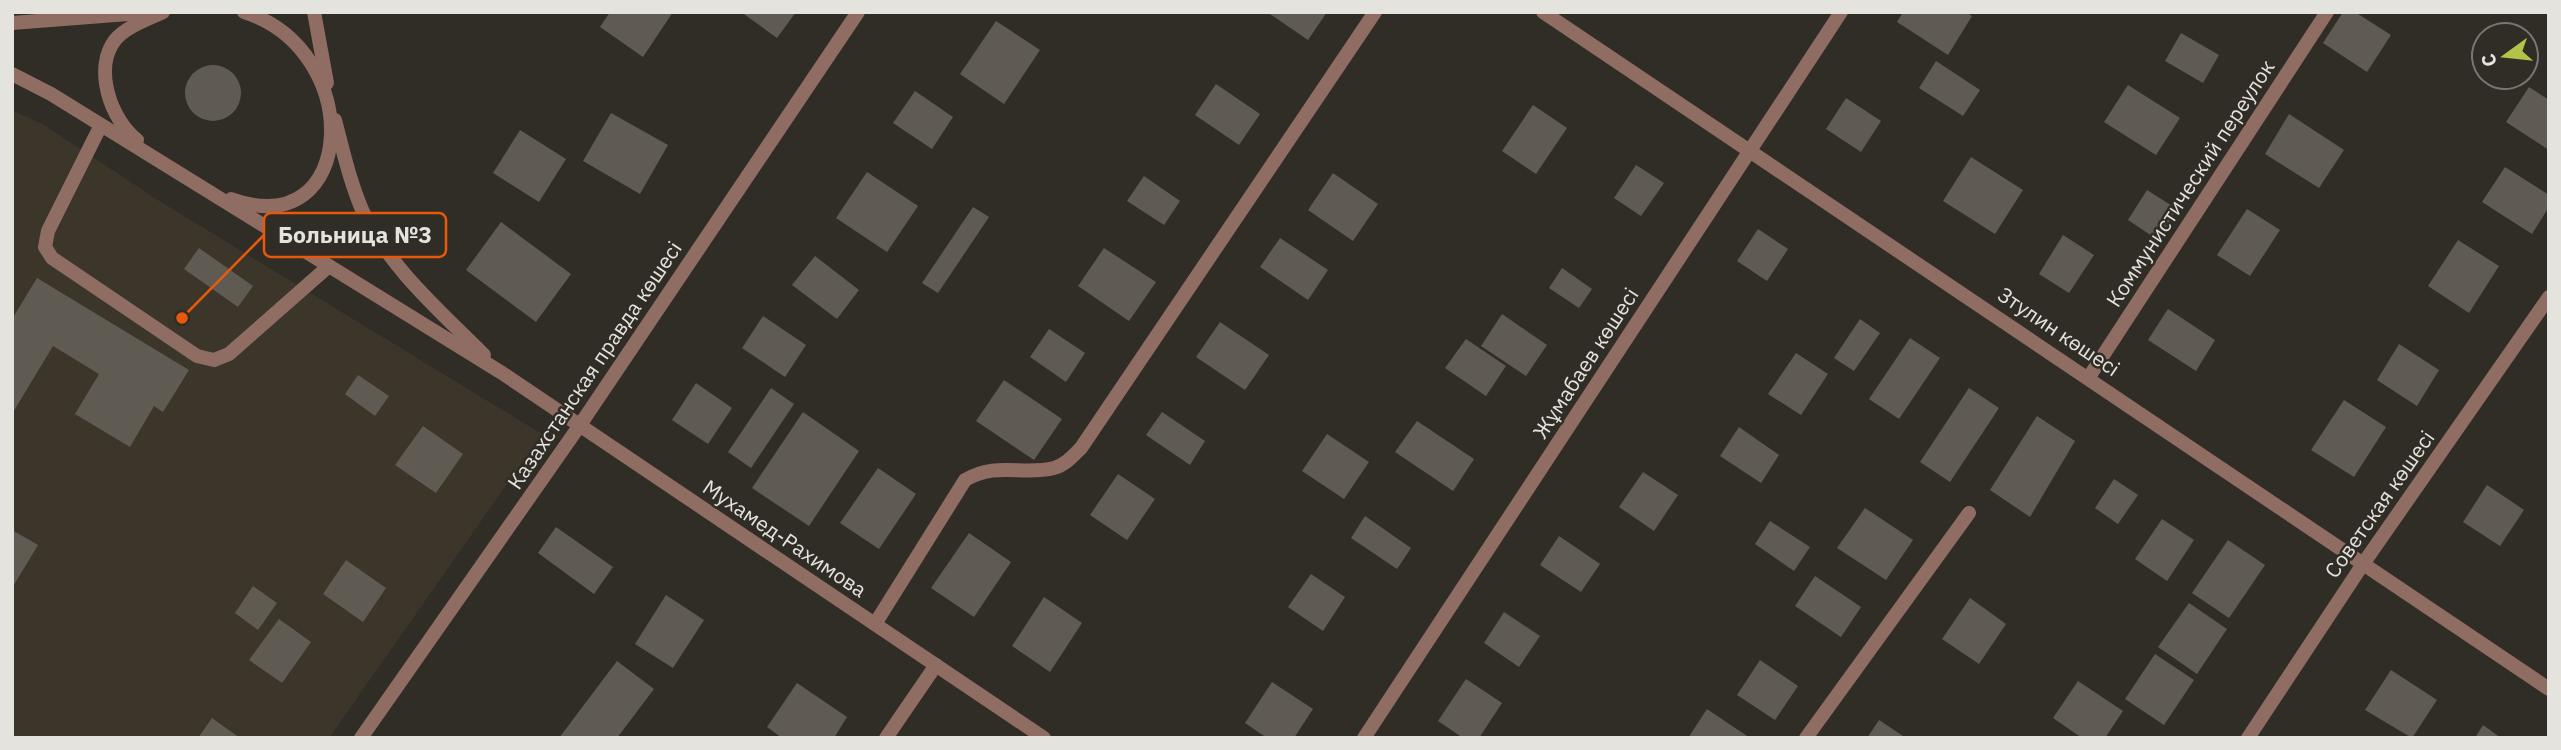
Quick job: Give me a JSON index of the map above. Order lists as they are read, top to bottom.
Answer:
{
  "streets": {
    "street": [
      "Коммунистический переулок",
      "Зтулин көшесі",
      "Жұмабаев көшесі",
      "Казахстанская правда көшесі",
      "Советская көшесі",
      "Мухамед-Рахимова"
    ]
  },
  "crossings": [
    ["Коммунистический переулок", "Зтулин көшесі"],
    ["Зтулин көшесі", "Жұмабаев көшесі"],
    ["Зтулин көшесі", "Советская көшесі"],
    ["Казахстанская правда көшесі", "Мухамед-Рахимова"]
  ],
  "places": ["Больница №3"],
  "north": "left"
}
